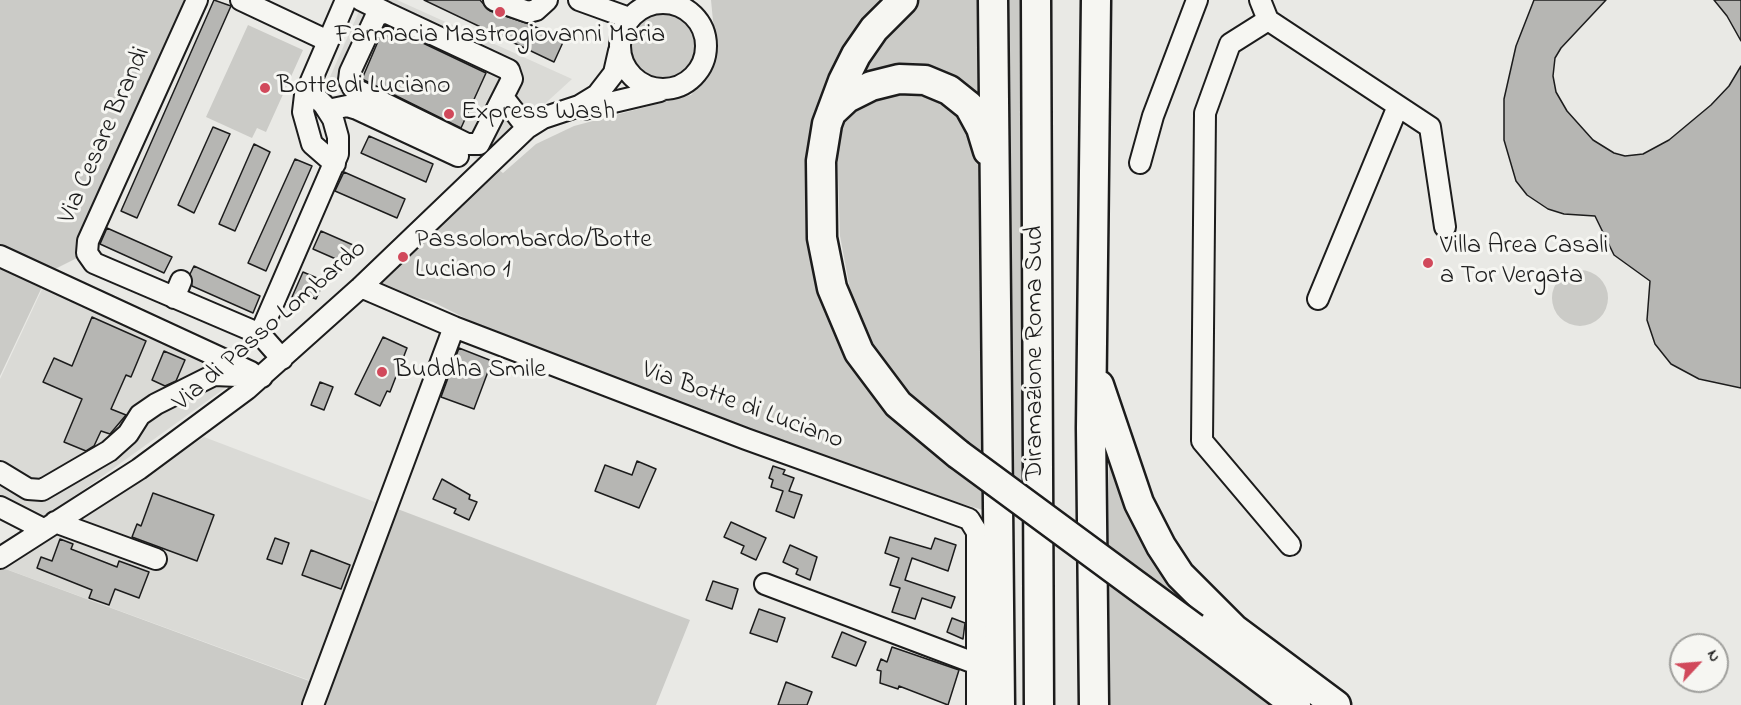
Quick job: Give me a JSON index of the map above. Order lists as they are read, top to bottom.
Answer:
{
  "streets": {
    "highway": ["Diramazione Roma Sud"],
    "street": ["Via Cesare Brandi", "Via di Passo Lombardo", "Via Botte di Luciano"]
  },
  "crossings": [
    ["Via Cesare Brandi", "Via di Passo Lombardo"],
    ["Via di Passo Lombardo", "Via Botte di Luciano"]
  ],
  "places": [
    "Farmacia Mastrogiovanni Maria",
    "Botte di Luciano",
    "Express Wash",
    "Passolombardo/Botte Luciano 1",
    "Villa Area Casali a Tor Vergata",
    "Buddha Smile"
  ],
  "north": "top right"
}
